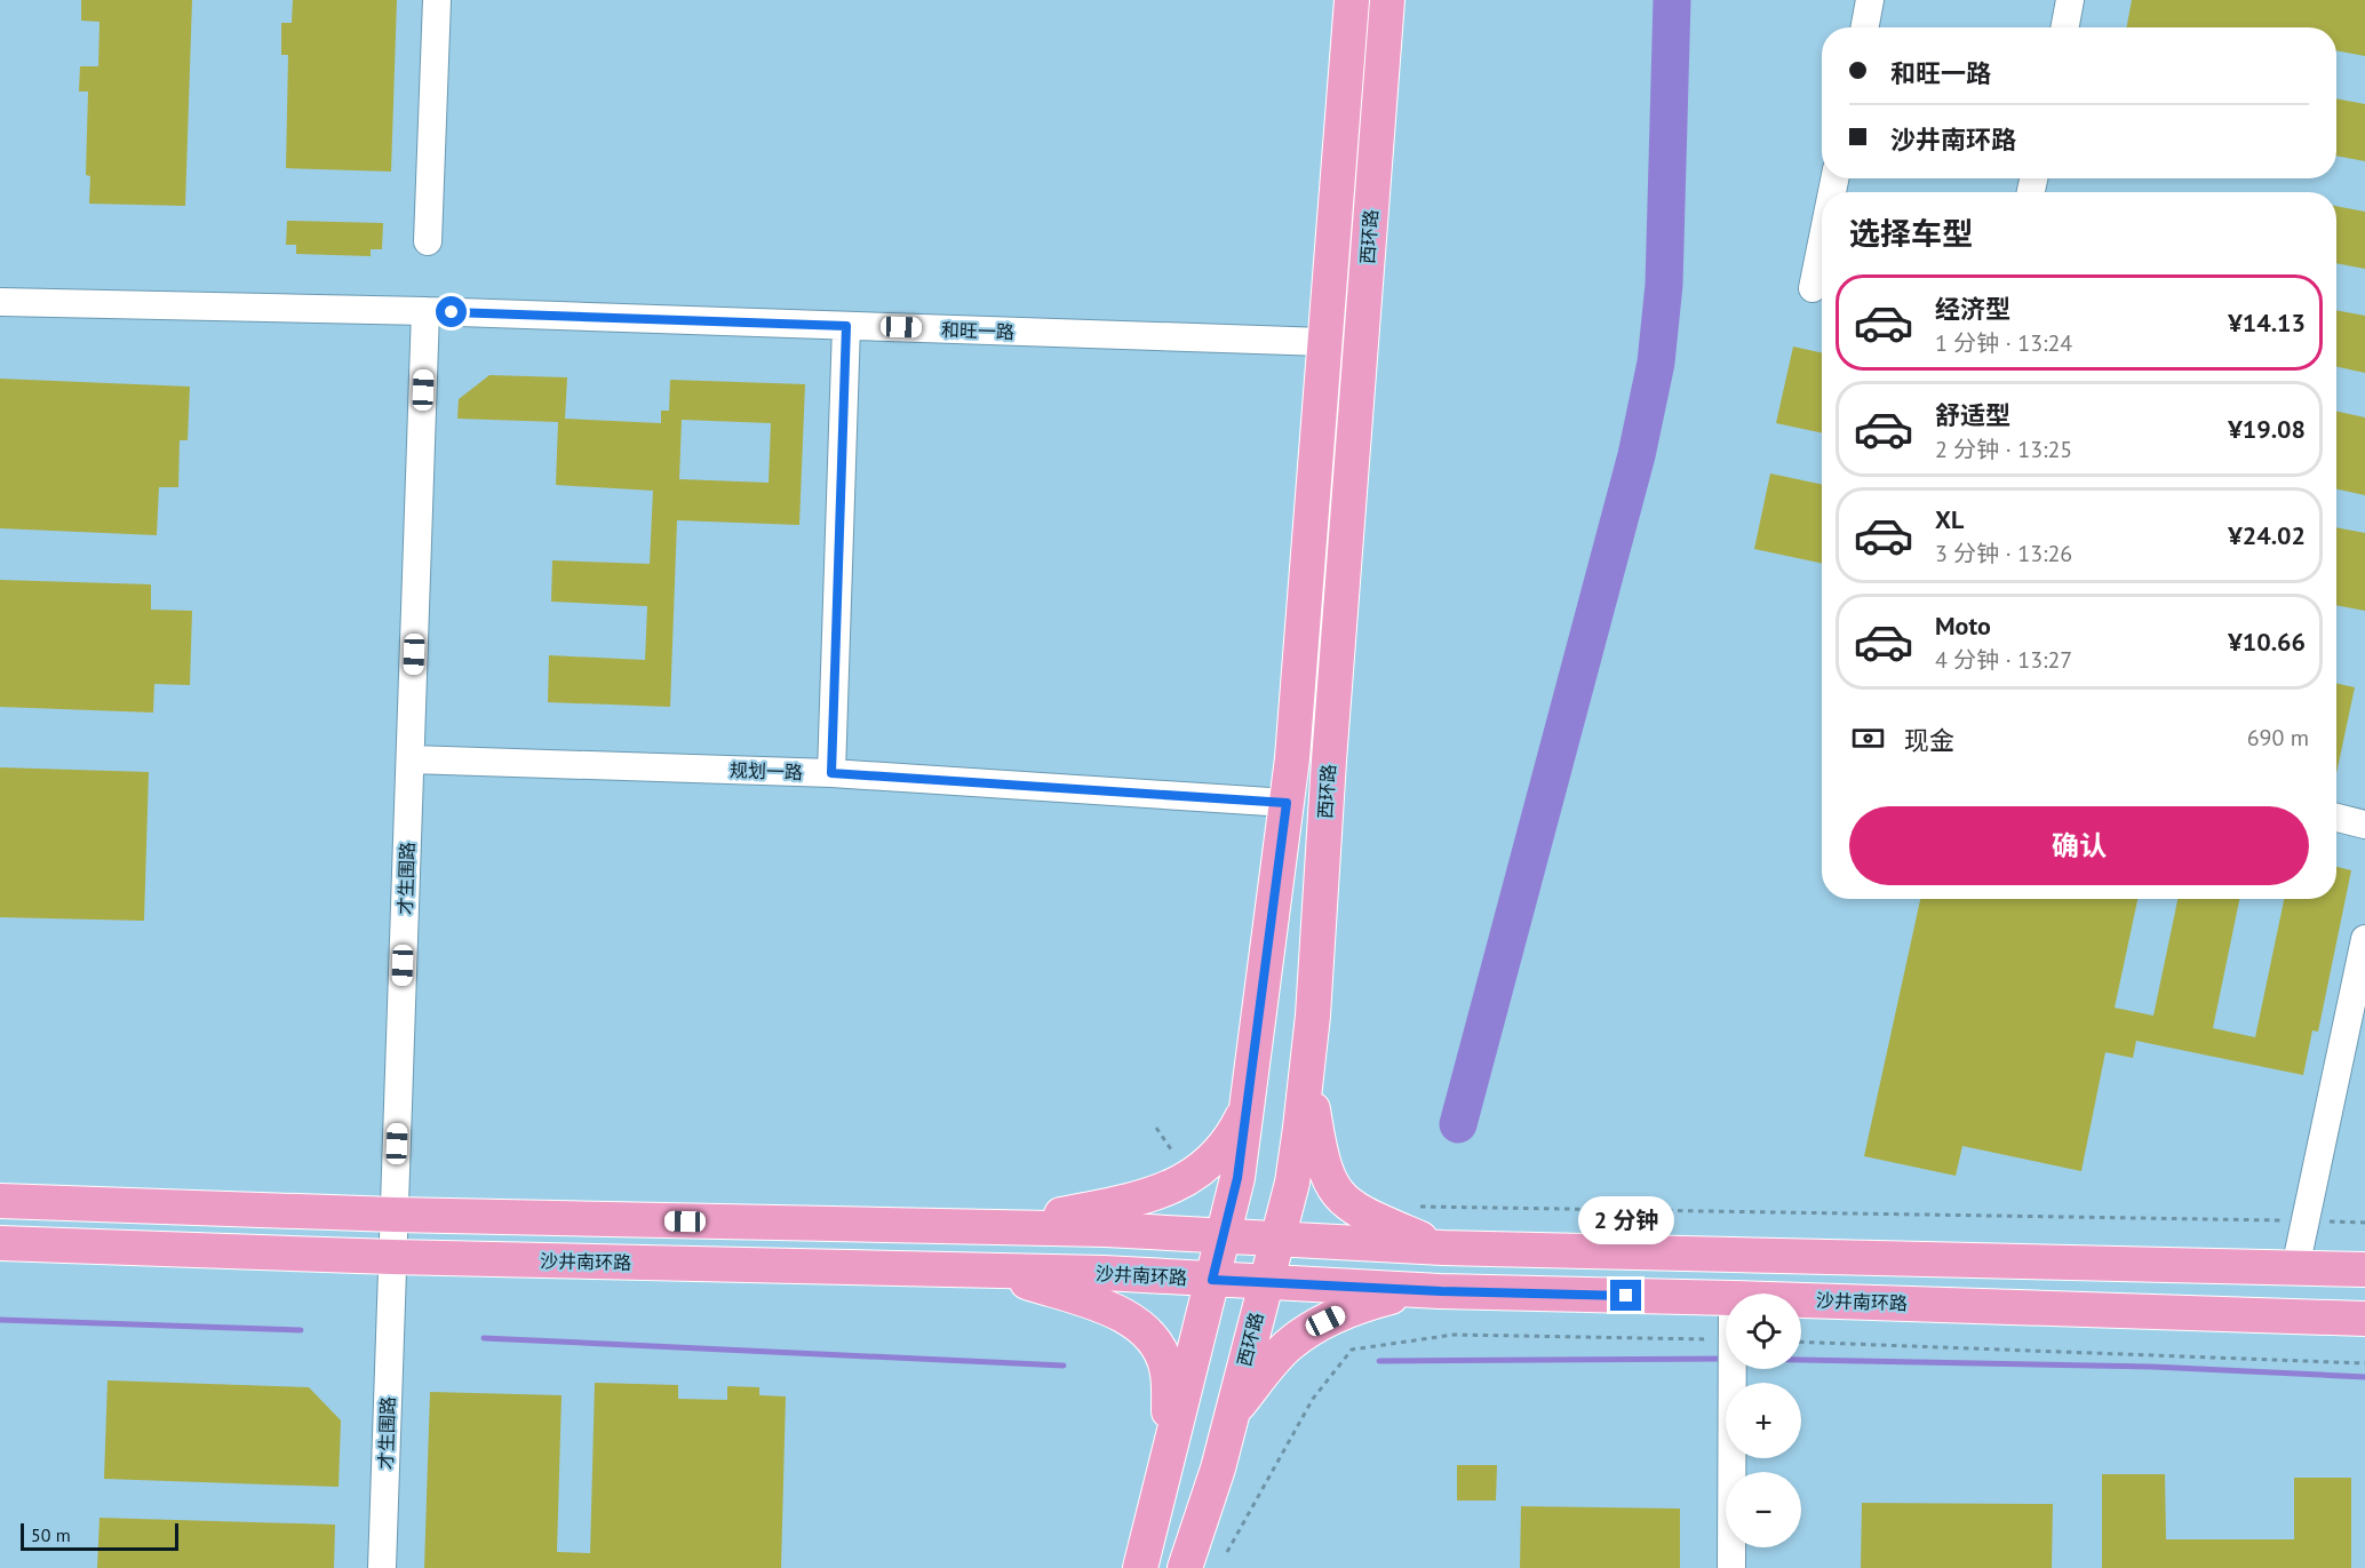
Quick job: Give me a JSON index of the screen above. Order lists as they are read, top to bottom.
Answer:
{
  "streets": {
    "main road": ["西环路", "沙井南环路"],
    "street": ["和旺一路", "规划一路", "才生围路"]
  },
  "crossings": [
    ["西环路", "和旺一路"],
    ["西环路", "规划一路"],
    ["西环路", "沙井南环路"],
    ["和旺一路", "才生围路"],
    ["规划一路", "才生围路"],
    ["才生围路", "沙井南环路"]
  ],
  "scale_bar": "50 m",
  "page": {
    "banner": ["和旺一路", "沙井南环路"],
    "heading": "选择车型",
    "list": [
      {
        "name": "经济型",
        "note": "1 分钟 · 13:24",
        "value": "¥14.13"
      },
      {
        "name": "舒适型",
        "note": "2 分钟 · 13:25",
        "value": "¥19.08"
      },
      {
        "name": "XL",
        "note": "3 分钟 · 13:26",
        "value": "¥24.02"
      },
      {
        "name": "Moto",
        "note": "4 分钟 · 13:27",
        "value": "¥10.66"
      }
    ],
    "pay": ["现金", "690 m"],
    "buttons": "确认",
    "bubble": "2 分钟",
    "map_buttons": ["+", "−"],
    "scale": "50 m"
  }
}
